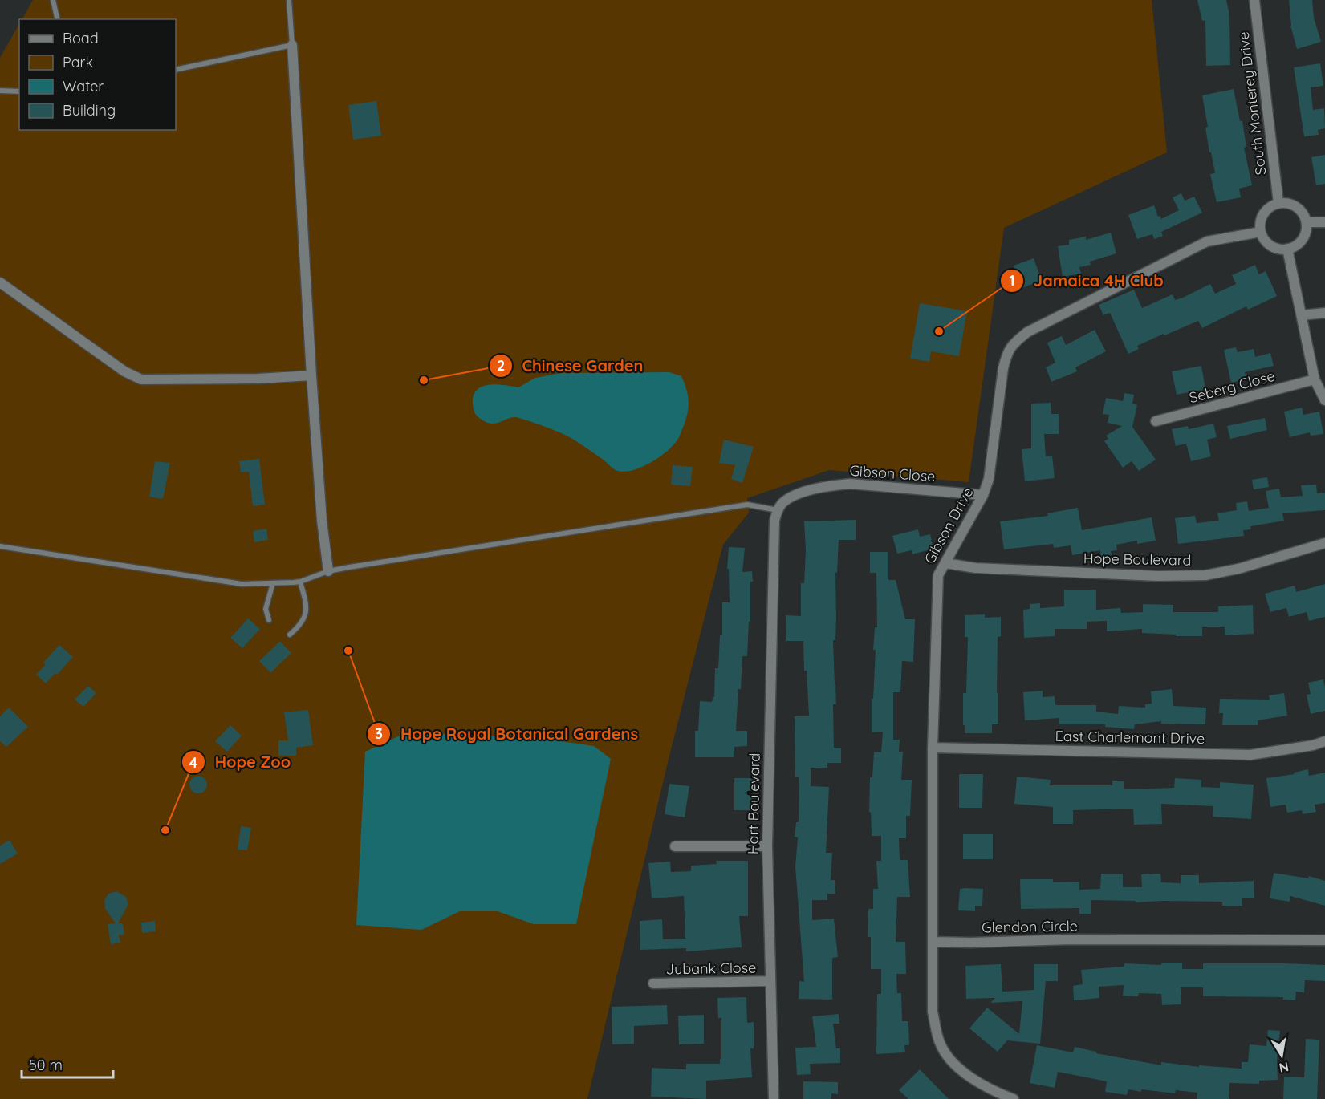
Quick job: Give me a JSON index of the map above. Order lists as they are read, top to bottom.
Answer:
{
  "streets": {
    "street": [
      "South Monterey Drive",
      "Seberg Close",
      "Gibson Close",
      "Gibson Drive",
      "Hope Boulevard",
      "East Charlemont Drive",
      "Hart Boulevard",
      "Glendon Circle",
      "Jubank Close"
    ]
  },
  "crossings": [
    ["South Monterey Drive", "Gibson Drive"],
    ["Gibson Close", "Gibson Drive"],
    ["Gibson Close", "Hart Boulevard"],
    ["Gibson Drive", "Hope Boulevard"],
    ["Gibson Drive", "East Charlemont Drive"],
    ["Gibson Drive", "Glendon Circle"],
    ["Hart Boulevard", "Jubank Close"]
  ],
  "places": [
    "Jamaica 4H Club",
    "Chinese Garden",
    "Hope Royal Botanical Gardens",
    "Hope Zoo"
  ],
  "legend": [
    "Road",
    "Park",
    "Water",
    "Building"
  ],
  "scale_bar": "50 m",
  "north": "bottom"
}
